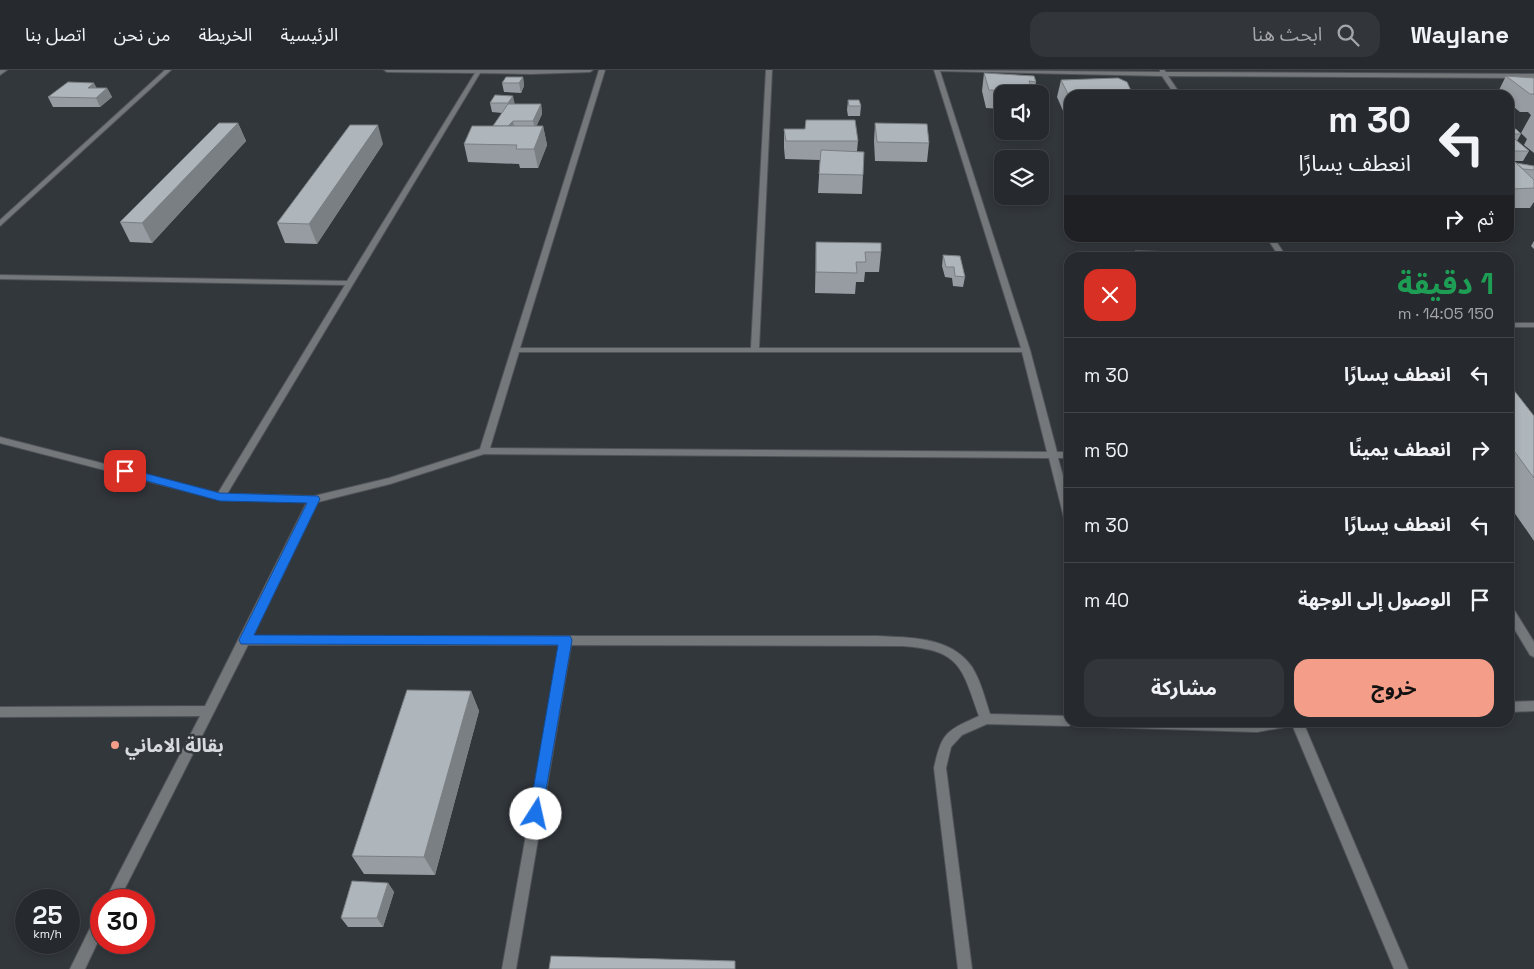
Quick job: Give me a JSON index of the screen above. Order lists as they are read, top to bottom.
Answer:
{
  "places": ["بقالة الاماني"],
  "page": {
    "header": "Waylane",
    "search": "ابحث هنا",
    "nav": [
      "الرئيسية",
      "الخريطة",
      "من نحن",
      "اتصل بنا"
    ],
    "turn": ["30 m", "انعطف يسارًا"],
    "then": "ثم",
    "heading": ["1 دقيقة", "150 m · 14:05"],
    "list": [
      {
        "name": "انعطف يسارًا",
        "value": "30 m"
      },
      {
        "name": "انعطف يمينًا",
        "value": "50 m"
      },
      {
        "name": "انعطف يسارًا",
        "value": "30 m"
      },
      {
        "name": "الوصول إلى الوجهة",
        "value": "40 m"
      }
    ],
    "buttons": ["خروج", "مشاركة"],
    "speed": "25 km/h",
    "limit": "30"
  }
}
